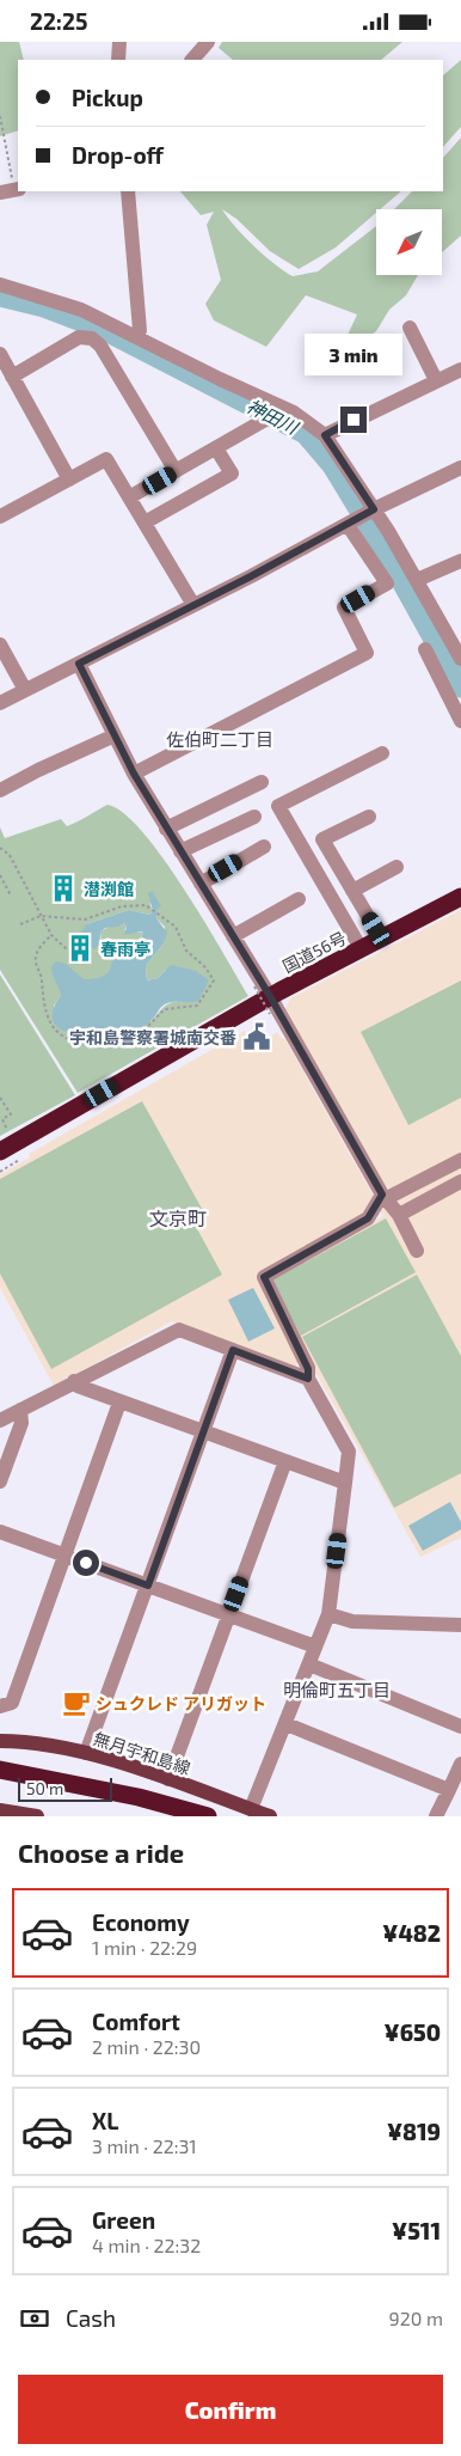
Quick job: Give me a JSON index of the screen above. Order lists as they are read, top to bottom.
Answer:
{
  "streets": {
    "highway": ["国道56号"],
    "main road": ["無月宇和島線"]
  },
  "districts": ["佐伯町二丁目", "文京町", "明倫町五丁目"],
  "water": ["神田川"],
  "places": {
    "building": ["潜渕館", "春雨亭"],
    "public building": ["宇和島警察署城南交番"],
    "cafe": ["シュクレド アリガット"]
  },
  "scale_bar": "50 m",
  "north": "bottom left",
  "page": {
    "status": "22:25",
    "banner": ["Pickup", "Drop-off"],
    "bubble": "3 min",
    "scale": "50 m",
    "heading": "Choose a ride",
    "list": [
      {
        "name": "Economy",
        "note": "1 min · 22:29",
        "value": "¥482"
      },
      {
        "name": "Comfort",
        "note": "2 min · 22:30",
        "value": "¥650"
      },
      {
        "name": "XL",
        "note": "3 min · 22:31",
        "value": "¥819"
      },
      {
        "name": "Green",
        "note": "4 min · 22:32",
        "value": "¥511"
      }
    ],
    "pay": ["Cash", "920 m"],
    "buttons": "Confirm"
  }
}
